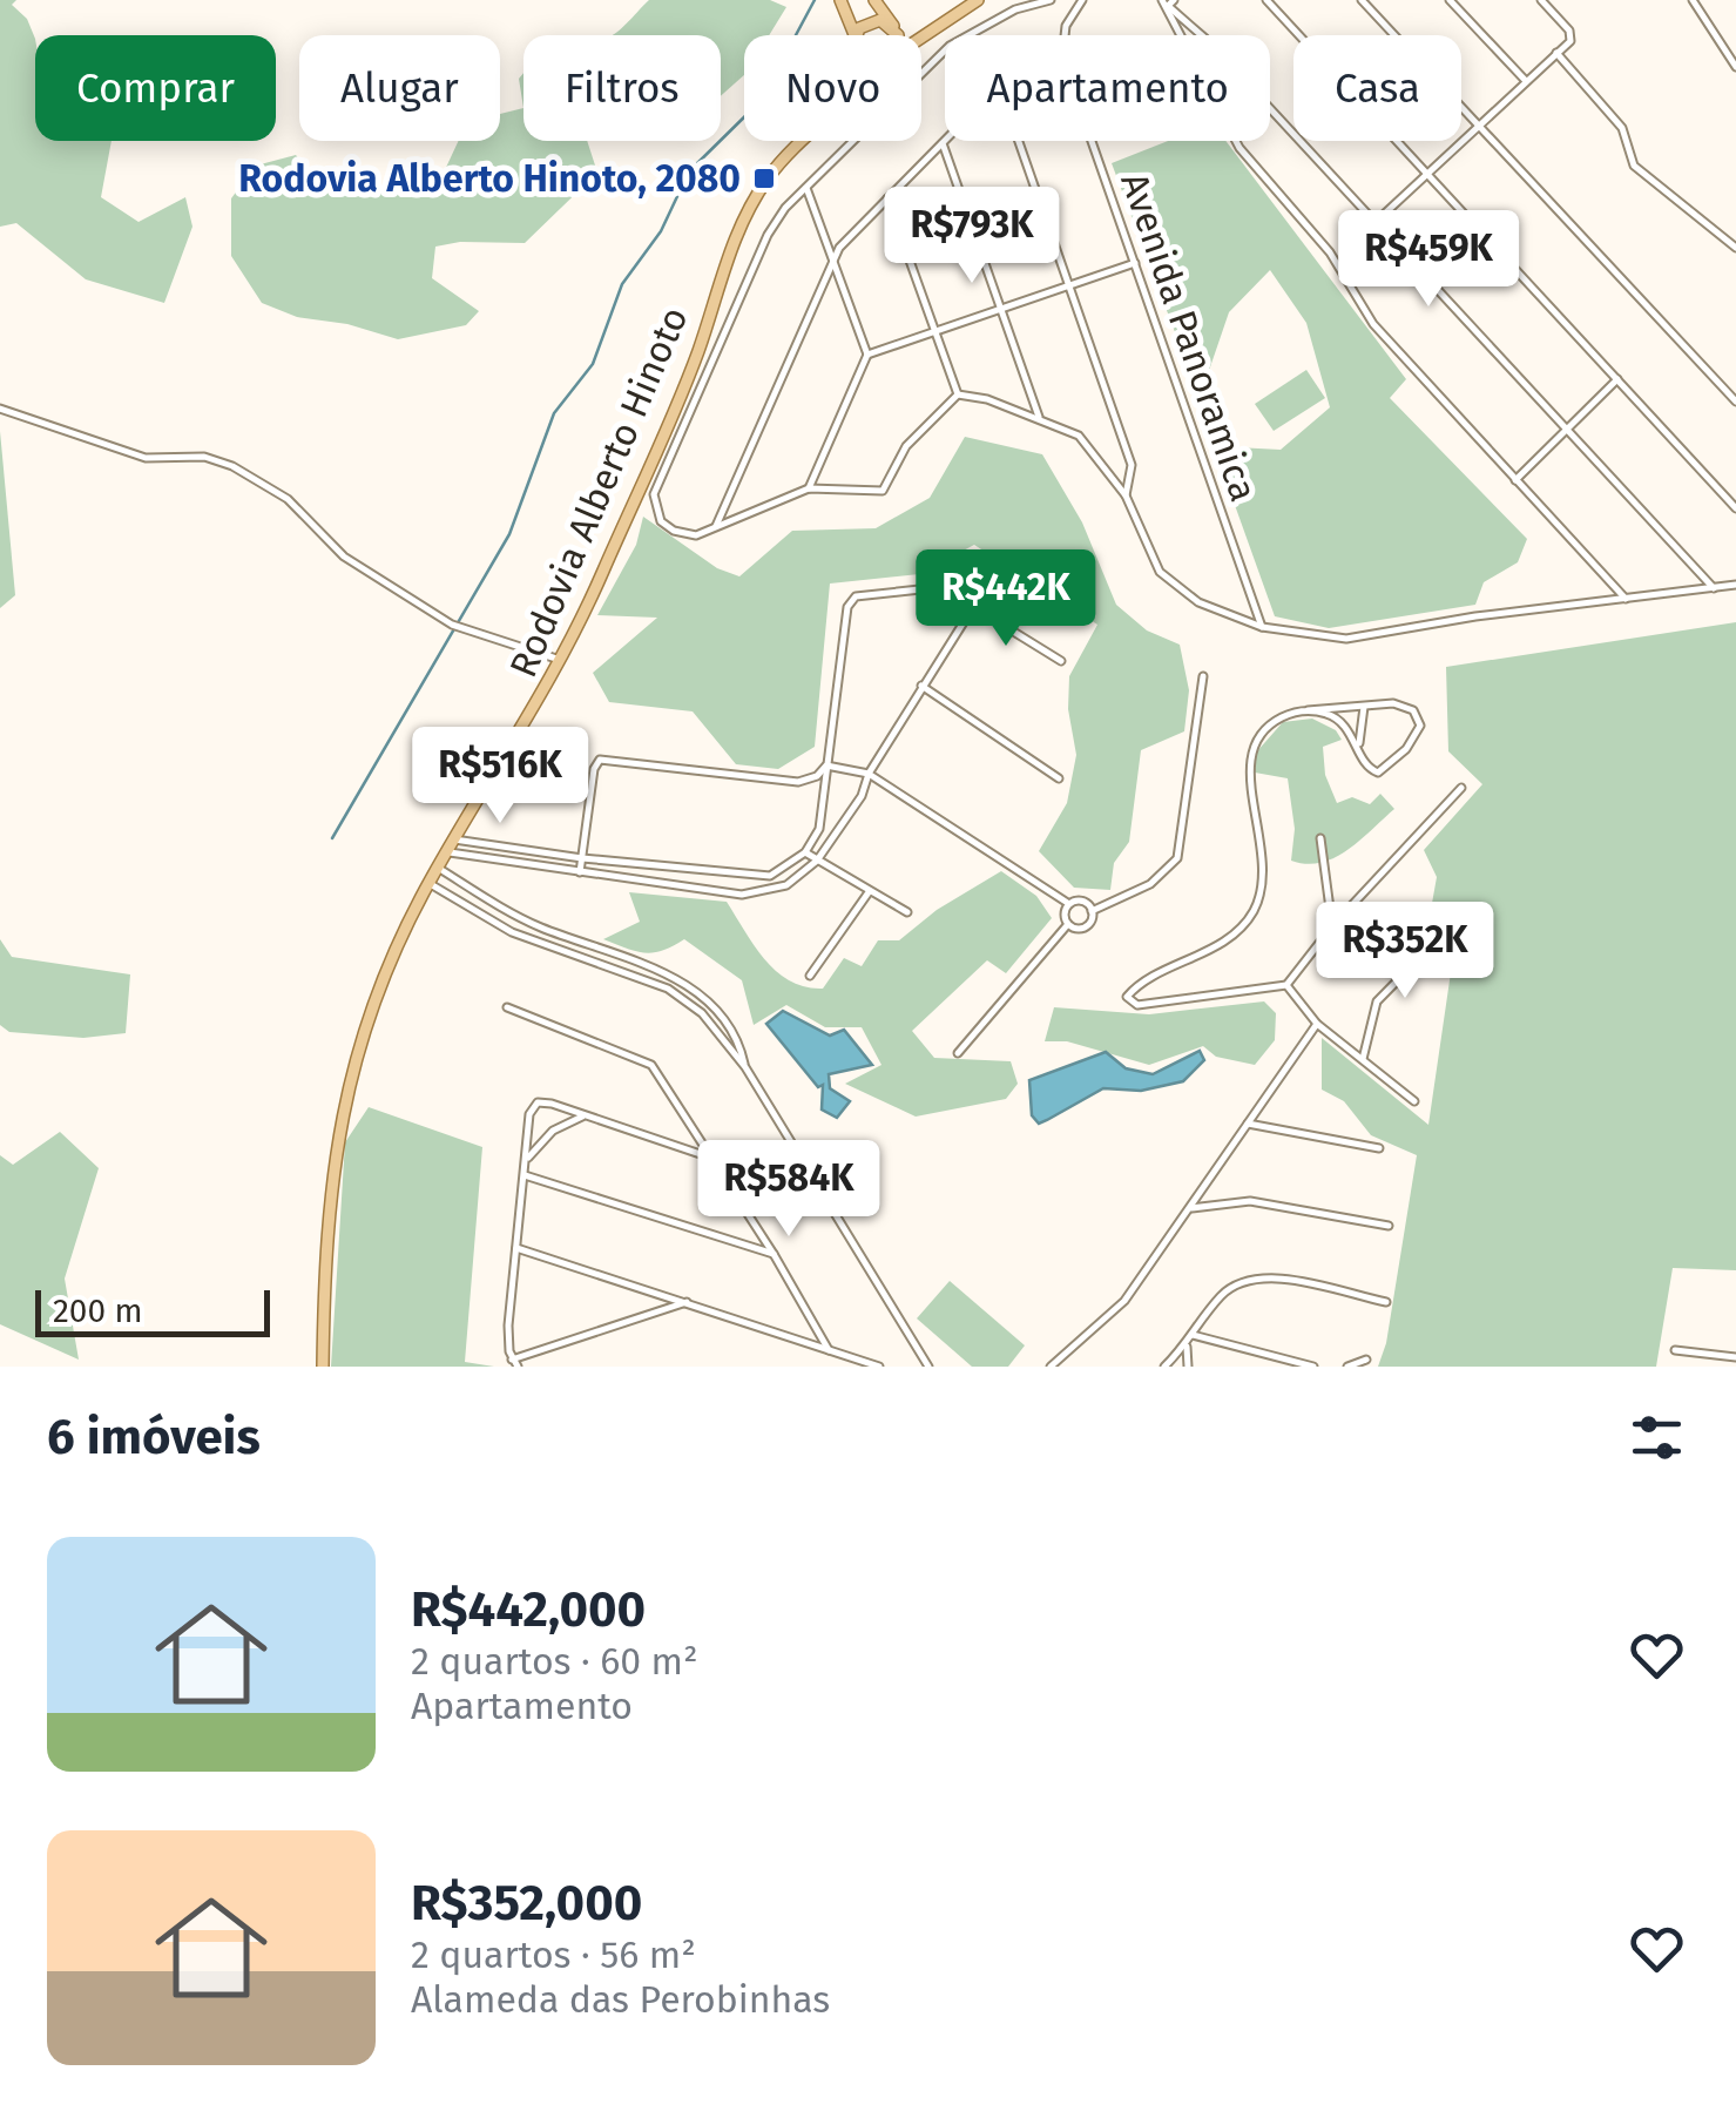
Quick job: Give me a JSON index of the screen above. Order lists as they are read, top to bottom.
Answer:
{
  "streets": {
    "main road": ["Rodovia Alberto Hinoto"],
    "street": ["Avenida Panoramica"]
  },
  "places": {
    "transit": ["Rodovia Alberto Hinoto, 2080"]
  },
  "scale_bar": "200 m",
  "page": {
    "chip": [
      "Comprar",
      "Alugar",
      "Filtros",
      "Novo",
      "Apartamento",
      "Casa"
    ],
    "price": [
      "R$793K",
      "R$459K",
      "R$442K",
      "R$516K",
      "R$352K",
      "R$584K"
    ],
    "scale": "200 m",
    "heading": "6 imóveis",
    "list": [
      {
        "name": "R$442,000",
        "note": "2 quartos · 60 m² · Apartamento"
      },
      {
        "name": "R$352,000",
        "note": "2 quartos · 56 m² · Alameda das Perobinhas"
      }
    ]
  }
}
